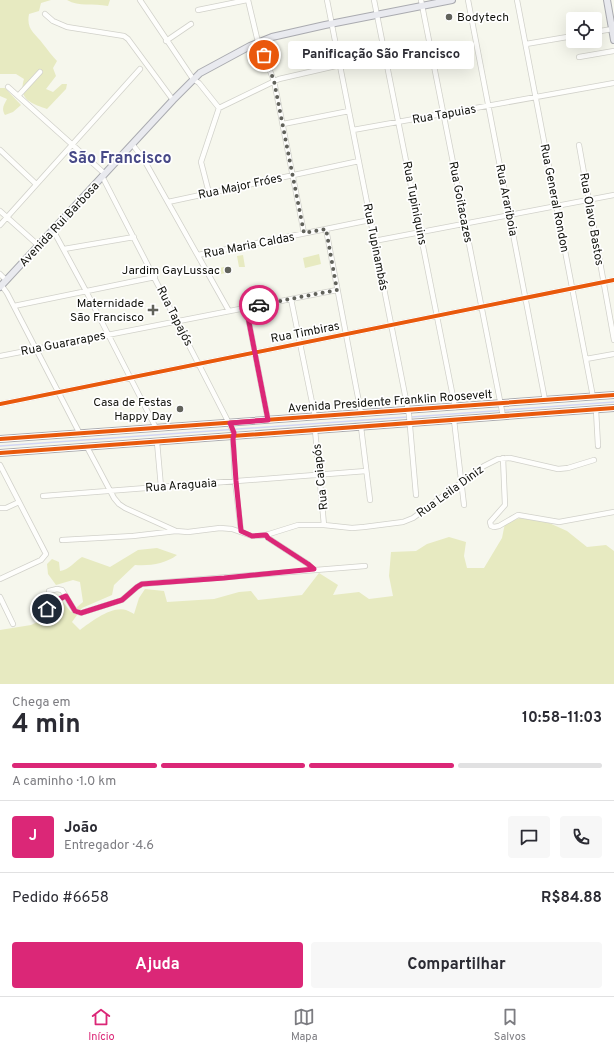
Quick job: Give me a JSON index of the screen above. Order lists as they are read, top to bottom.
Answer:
{
  "streets": {
    "main road": ["Avenida Rui Barbosa", "Avenida Presidente Franklin Roosevelt"],
    "street": [
      "Rua Tapuias",
      "Rua Major Fróes",
      "Rua General Rondon",
      "Rua Arariboia",
      "Rua Goitacazes",
      "Rua Tupiniquins",
      "Rua Olavo Bastos",
      "Rua Maria Caldas",
      "Rua Tupinambás",
      "Rua Tapajós",
      "Rua Timbiras",
      "Rua Guararapes",
      "Rua Caiapós",
      "Rua Araguaia",
      "Rua Leila Diniz"
    ]
  },
  "crossings": [
    ["Rua Tapuias", "Rua General Rondon"],
    ["Rua Tapuias", "Rua Arariboia"],
    ["Rua Tapuias", "Rua Goitacazes"],
    ["Rua Tapuias", "Rua Tupiniquins"],
    ["Rua Tapuias", "Rua Tupinambás"],
    ["Rua Major Fróes", "Rua Tupinambás"],
    ["Rua General Rondon", "Rua Timbiras"],
    ["Rua General Rondon", "Avenida Presidente Franklin Roosevelt"],
    ["Rua Arariboia", "Rua Timbiras"],
    ["Rua Arariboia", "Avenida Presidente Franklin Roosevelt"],
    ["Rua Goitacazes", "Avenida Rui Barbosa"],
    ["Rua Goitacazes", "Rua Timbiras"],
    ["Rua Goitacazes", "Avenida Presidente Franklin Roosevelt"],
    ["Rua Tupiniquins", "Avenida Rui Barbosa"],
    ["Rua Tupiniquins", "Rua Timbiras"],
    ["Rua Tupiniquins", "Avenida Presidente Franklin Roosevelt"],
    ["Rua Olavo Bastos", "Rua Timbiras"],
    ["Avenida Rui Barbosa", "Rua Tupinambás"],
    ["Avenida Rui Barbosa", "Rua Tapajós"],
    ["Rua Maria Caldas", "Rua Tupinambás"],
    ["Rua Tupinambás", "Rua Timbiras"],
    ["Rua Tupinambás", "Avenida Presidente Franklin Roosevelt"],
    ["Rua Tapajós", "Rua Timbiras"],
    ["Rua Tapajós", "Rua Guararapes"],
    ["Rua Tapajós", "Avenida Presidente Franklin Roosevelt"],
    ["Rua Tapajós", "Rua Araguaia"],
    ["Rua Tapajós", "Rua Leila Diniz"],
    ["Avenida Presidente Franklin Roosevelt", "Rua Caiapós"],
    ["Rua Caiapós", "Rua Araguaia"],
    ["Rua Caiapós", "Rua Leila Diniz"]
  ],
  "districts": ["São Francisco"],
  "places": {
    "other": [
      "Bodytech",
      "Panificação São Francisco",
      "Jardim GayLussac",
      "Casa de Festas Happy Day"
    ],
    "health": ["Maternidade São Francisco"]
  },
  "page": {
    "bubble": "Panificação São Francisco",
    "heading": ["4 min", "Chega em", "10:58–11:03"],
    "panel": [
      "João",
      "Entregador · 4.6",
      "Pedido #6658",
      "R$84.88"
    ],
    "bar": "A caminho · 1.0 km",
    "round": "J",
    "buttons": ["Ajuda", "Compartilhar"],
    "tabs": ["Início", "Mapa", "Salvos"]
  }
}
